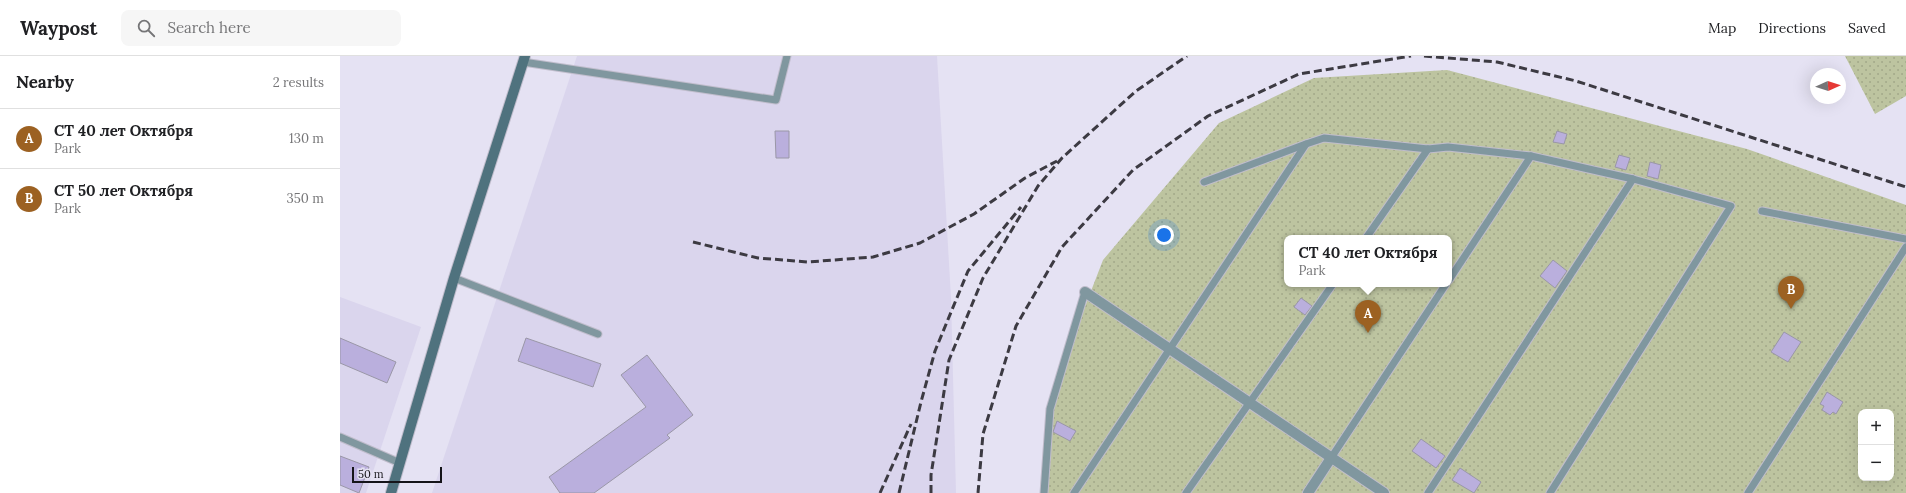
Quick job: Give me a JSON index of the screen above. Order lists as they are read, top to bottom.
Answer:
{
  "scale_bar": "50 m",
  "north": "right",
  "page": {
    "header": "Waypost",
    "search": "Search here",
    "nav": ["Map", "Directions", "Saved"],
    "heading": ["Nearby", "2 results"],
    "list": [
      {
        "mark": "A",
        "name": "СТ 40 лет Октября",
        "note": "Park",
        "value": "130 m"
      },
      {
        "mark": "B",
        "name": "СТ 50 лет Октября",
        "note": "Park",
        "value": "350 m"
      }
    ],
    "popup": ["СТ 40 лет Октября", "Park"],
    "pins": ["B", "A"],
    "map_buttons": ["+", "−"],
    "scale": "50 m"
  }
}
